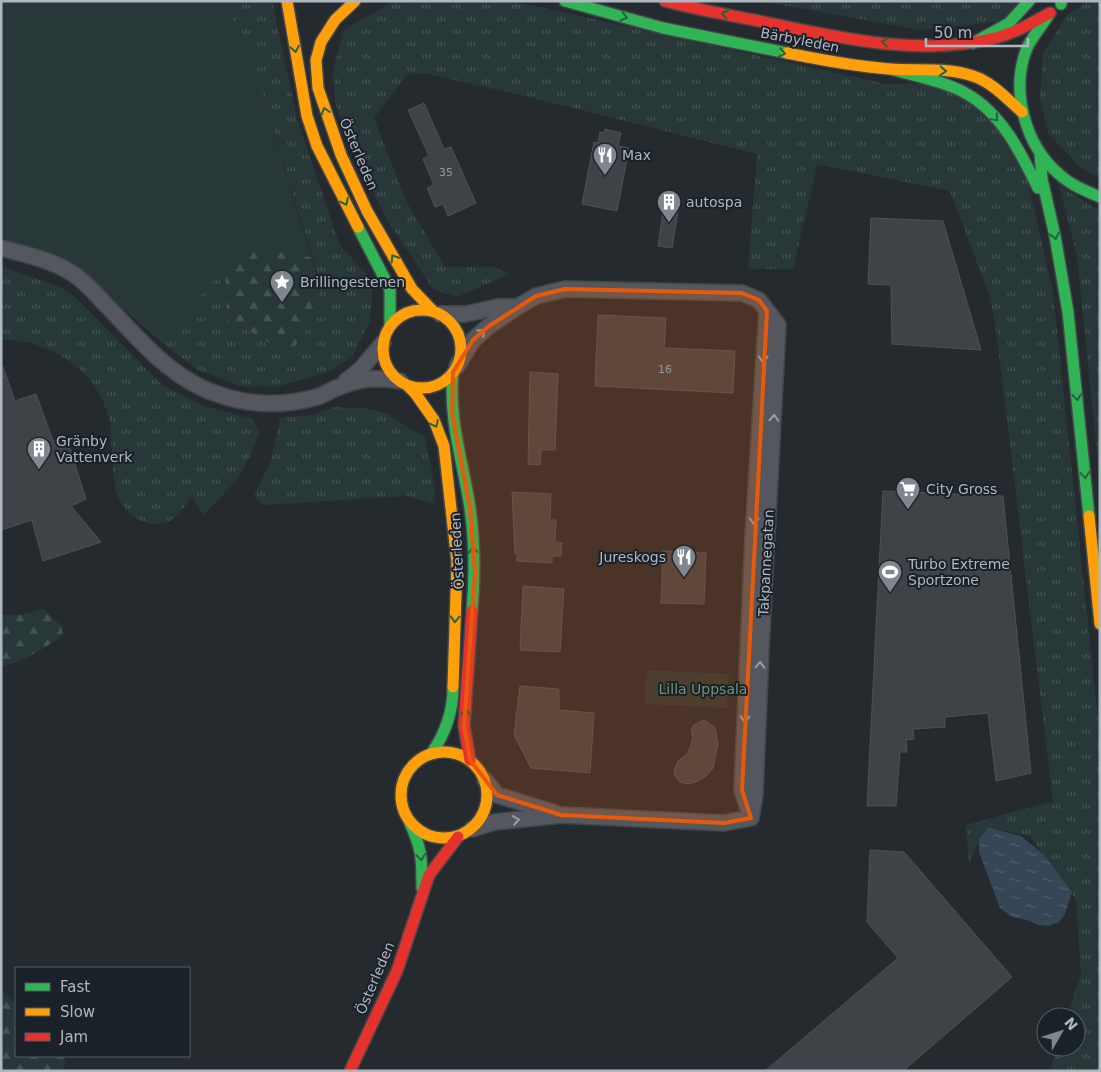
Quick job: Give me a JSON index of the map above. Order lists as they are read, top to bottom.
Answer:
{
  "streets": {
    "main road": ["Bärbyleden", "Österleden"],
    "street": ["Takpannegatan"]
  },
  "crossings": [
    ["Österleden", "Takpannegatan"]
  ],
  "parks": ["Lilla Uppsala"],
  "places": {
    "restaurant": ["Max", "Jureskogs"],
    "building": ["autospa", "Gränby Vattenverk"],
    "place": ["Brillingestenen"],
    "supermarket": ["City Gross"],
    "sports": ["Turbo Extreme Sportzone"]
  },
  "house_numbers": ["35", "16"],
  "legend": ["Fast", "Slow", "Jam"],
  "scale_bar": "50 m",
  "north": "top right"
}
